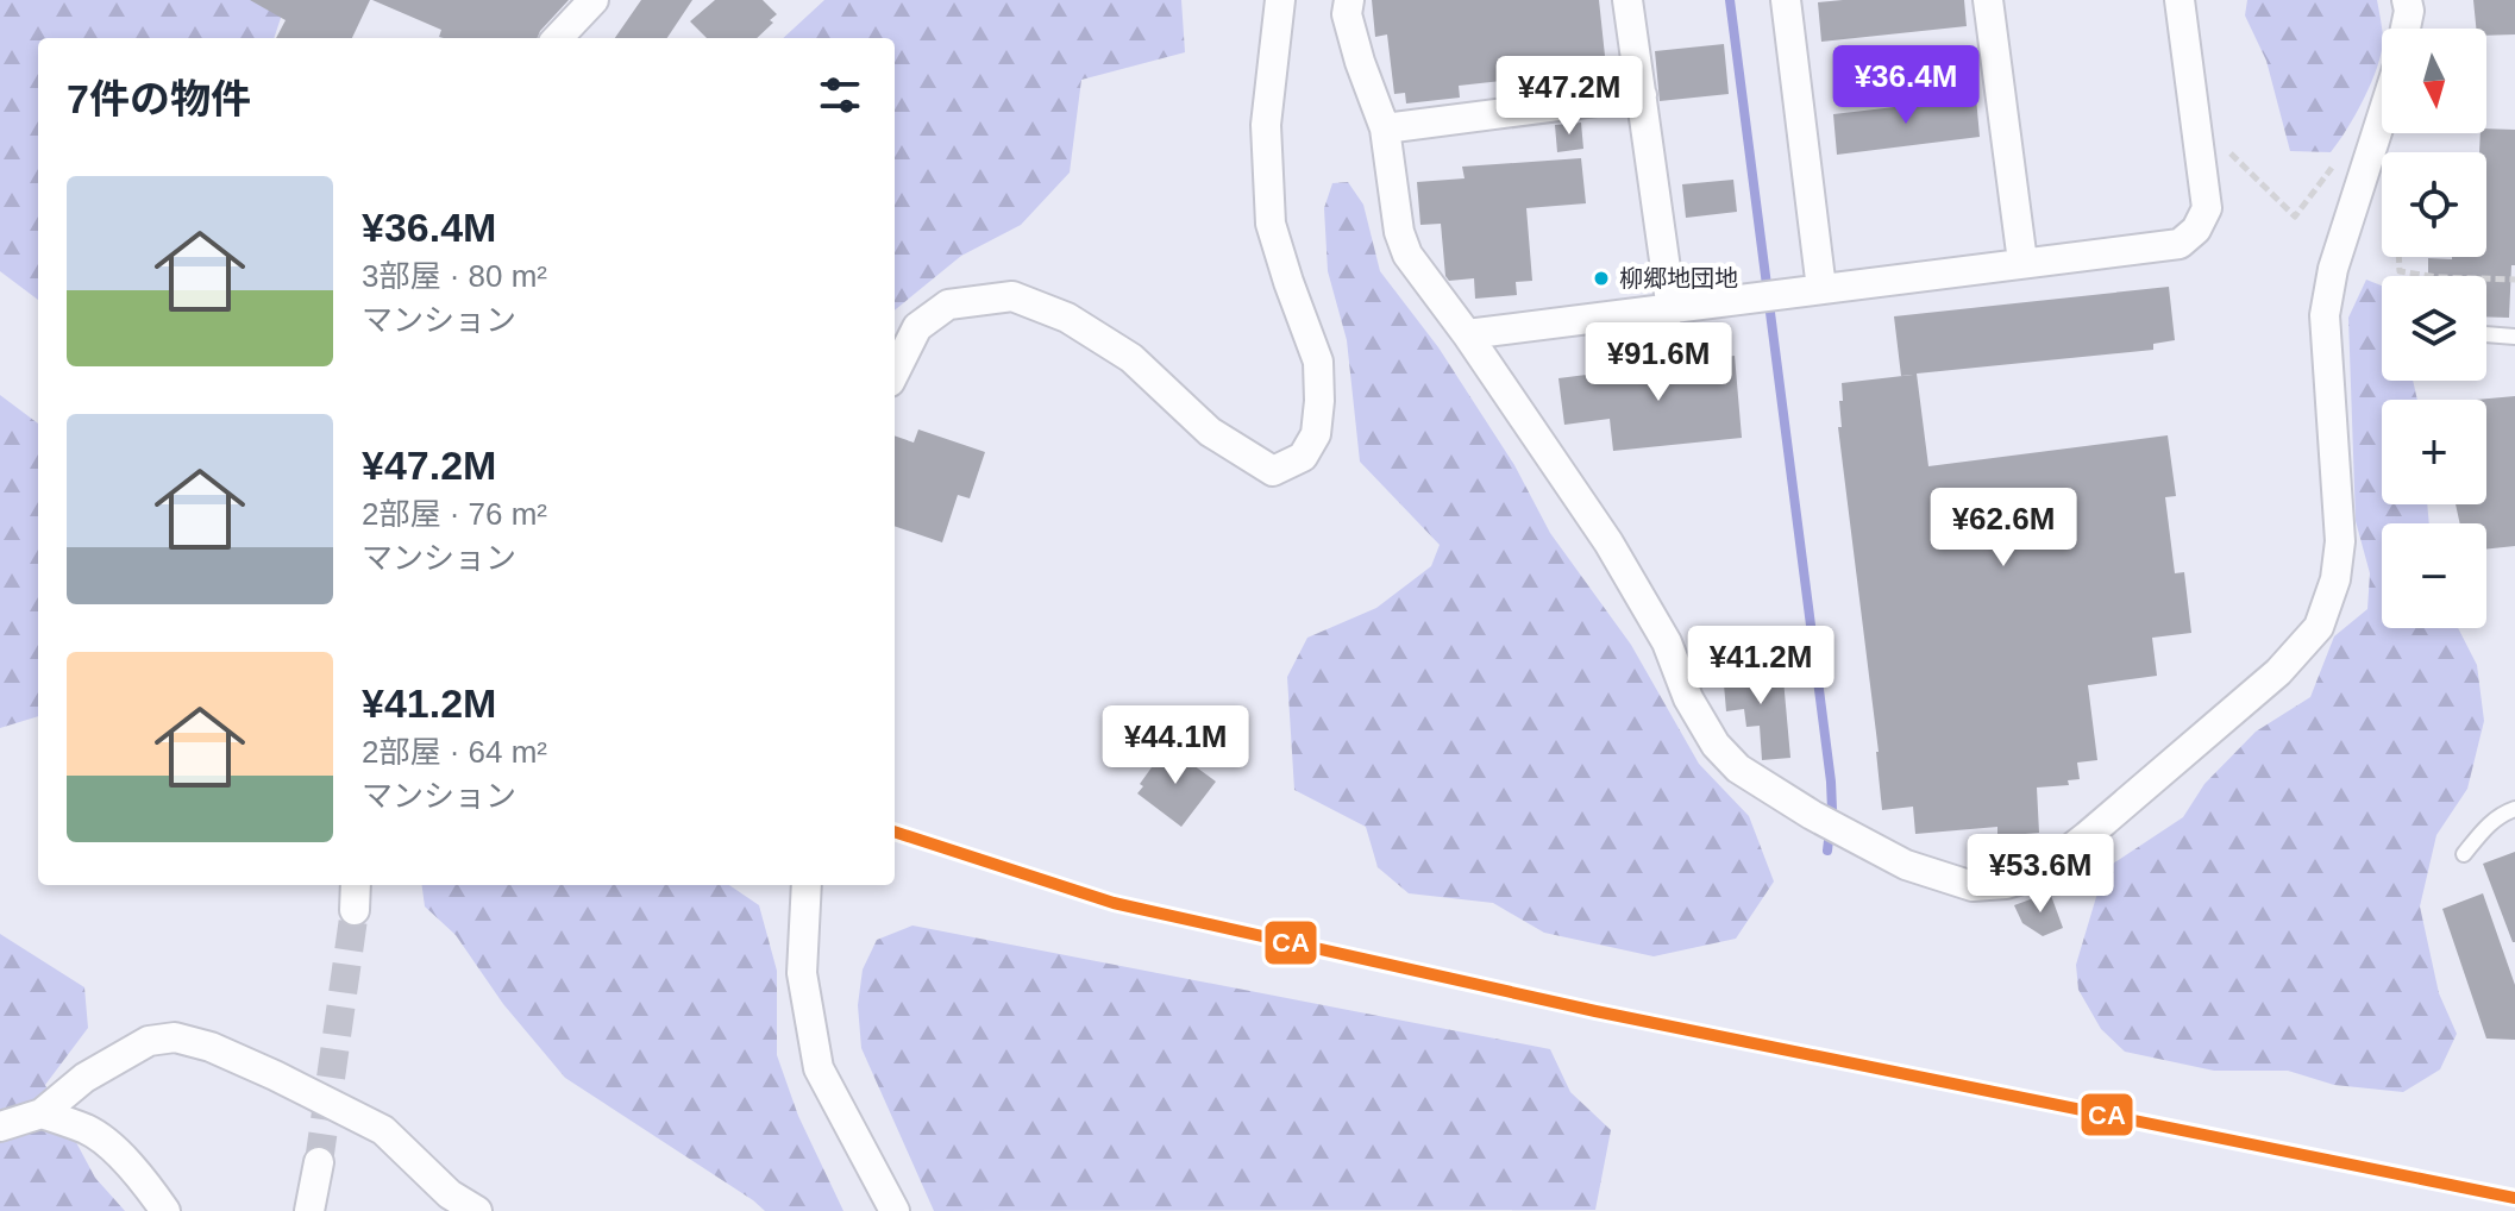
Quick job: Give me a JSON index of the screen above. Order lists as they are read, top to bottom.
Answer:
{
  "places": ["柳郷地団地"],
  "lines": ["transit line CA"],
  "north": "bottom",
  "page": {
    "map_buttons": ["+", "−"],
    "heading": "7件の物件",
    "price": [
      "¥36.4M",
      "¥47.2M",
      "¥91.6M",
      "¥62.6M",
      "¥41.2M",
      "¥44.1M",
      "¥53.6M"
    ],
    "list": [
      {
        "name": "¥36.4M",
        "note": "3部屋 · 80 m² · マンション"
      },
      {
        "name": "¥47.2M",
        "note": "2部屋 · 76 m² · マンション"
      },
      {
        "name": "¥41.2M",
        "note": "2部屋 · 64 m² · マンション"
      }
    ]
  }
}
